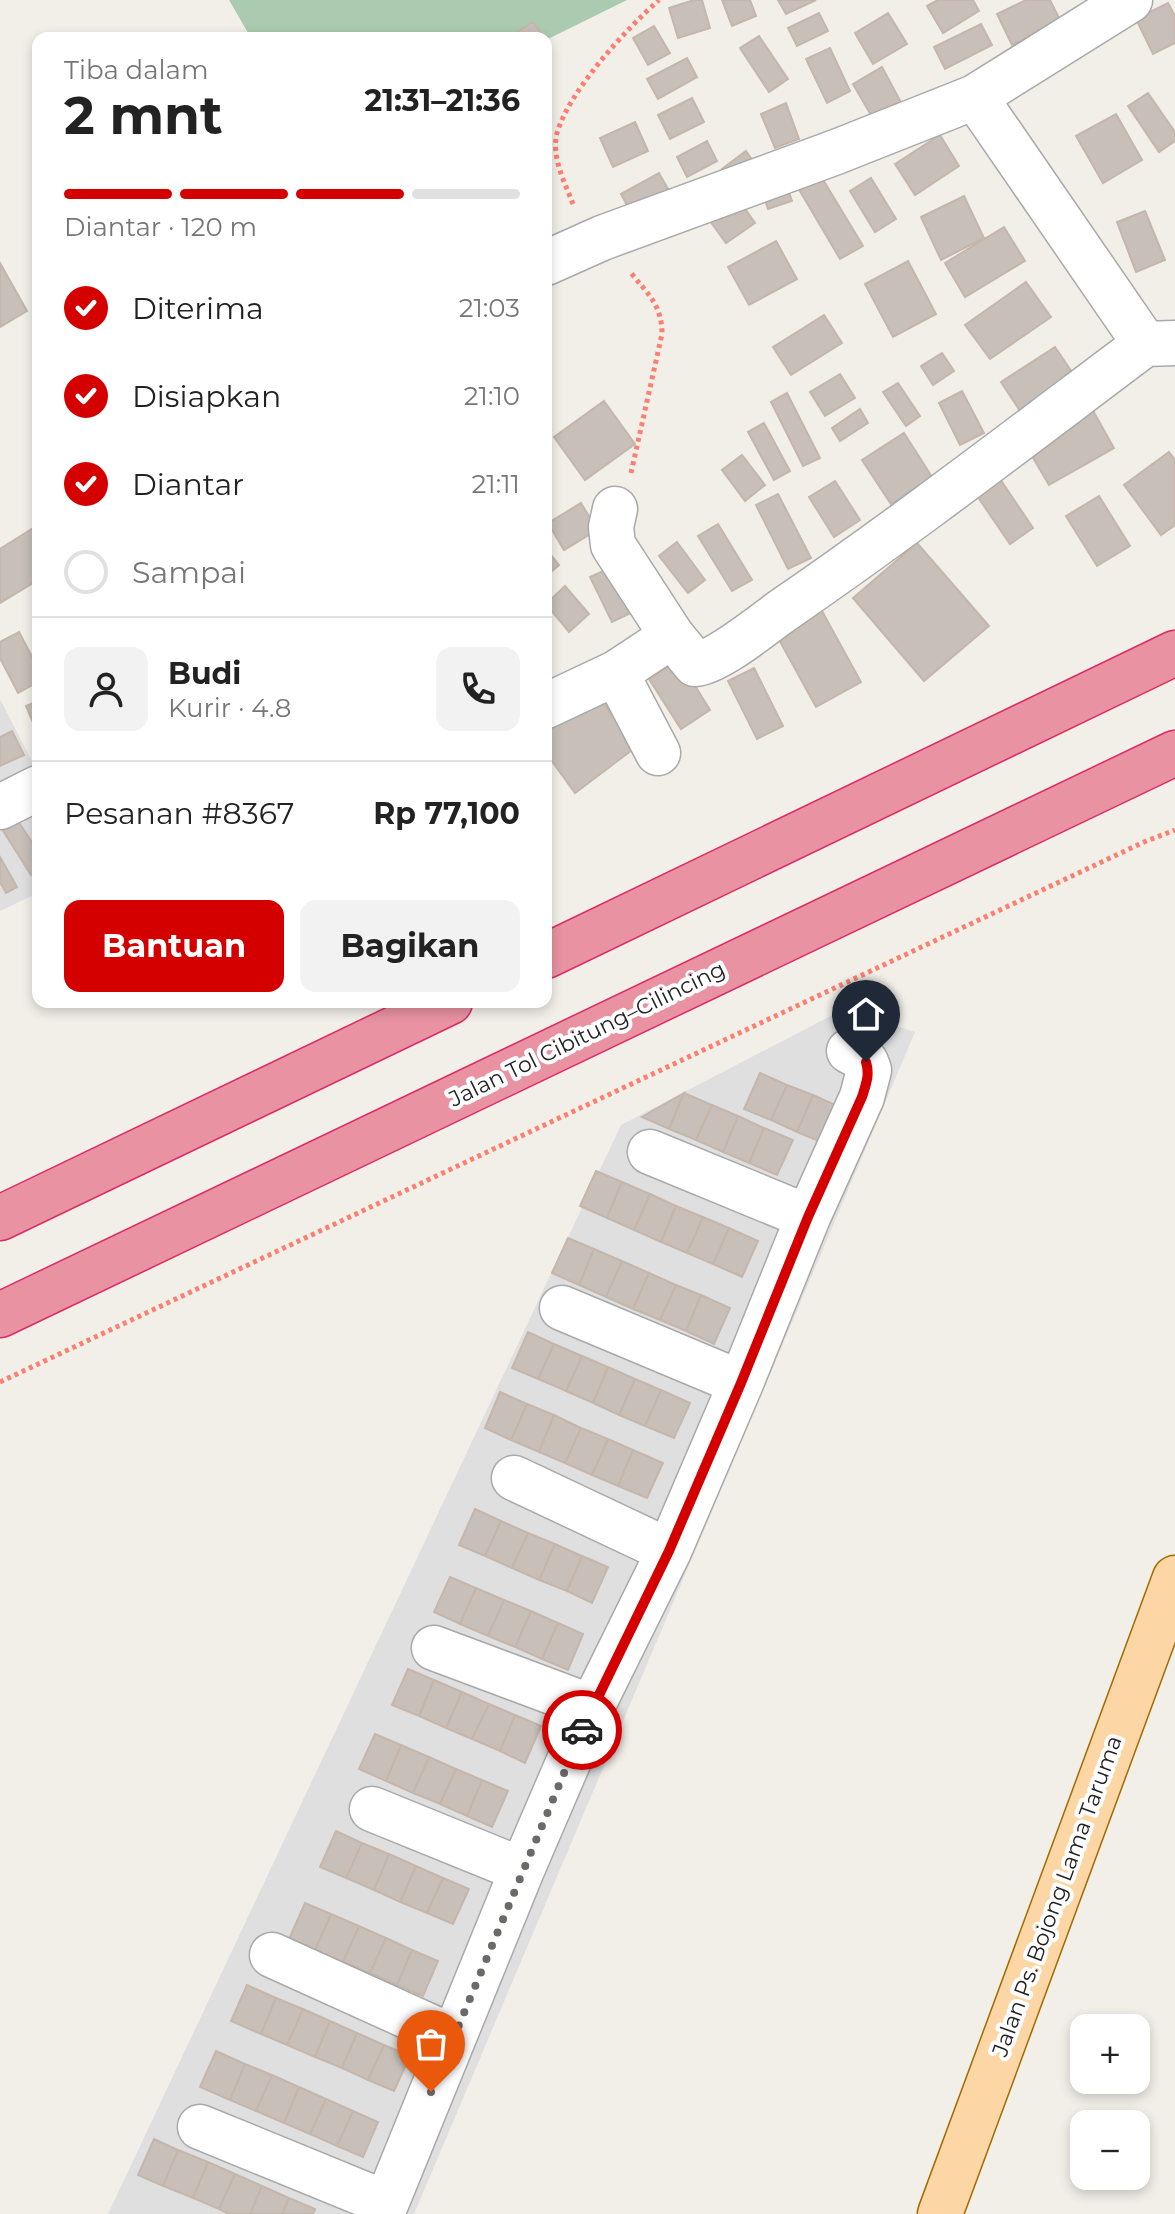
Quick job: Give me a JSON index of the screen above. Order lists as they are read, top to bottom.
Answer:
{
  "streets": {
    "highway": ["Jalan Tol Cibitung–Cilincing"],
    "main road": ["Jalan Ps. Bojong Lama Taruma"]
  },
  "page": {
    "heading": ["2 mnt", "Tiba dalam", "21:31–21:36"],
    "panel": [
      "Budi",
      "Kurir · 4.8",
      "Pesanan #8367",
      "Rp 77,100"
    ],
    "bar": "Diantar · 120 m",
    "list": [
      ["Diterima", "21:03"],
      ["Disiapkan", "21:10"],
      ["Diantar", "21:11"],
      "Sampai"
    ],
    "buttons": ["Bantuan", "Bagikan"],
    "map_buttons": ["+", "−"]
  }
}
